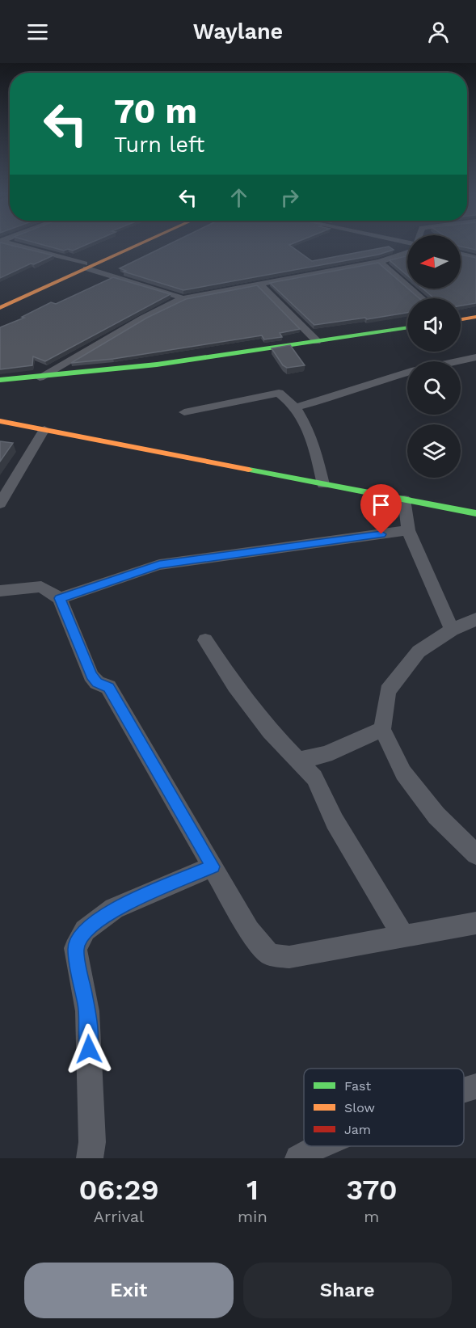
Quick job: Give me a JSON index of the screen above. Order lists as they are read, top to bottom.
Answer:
{
  "legend": ["Fast", "Slow", "Jam"],
  "north": "left",
  "page": {
    "header": "Waylane",
    "turn": ["70 m", "Turn left"],
    "eta": [
      "06:29",
      "Arrival",
      "1",
      "min",
      "370",
      "m"
    ],
    "buttons": ["Exit", "Share"]
  }
}
